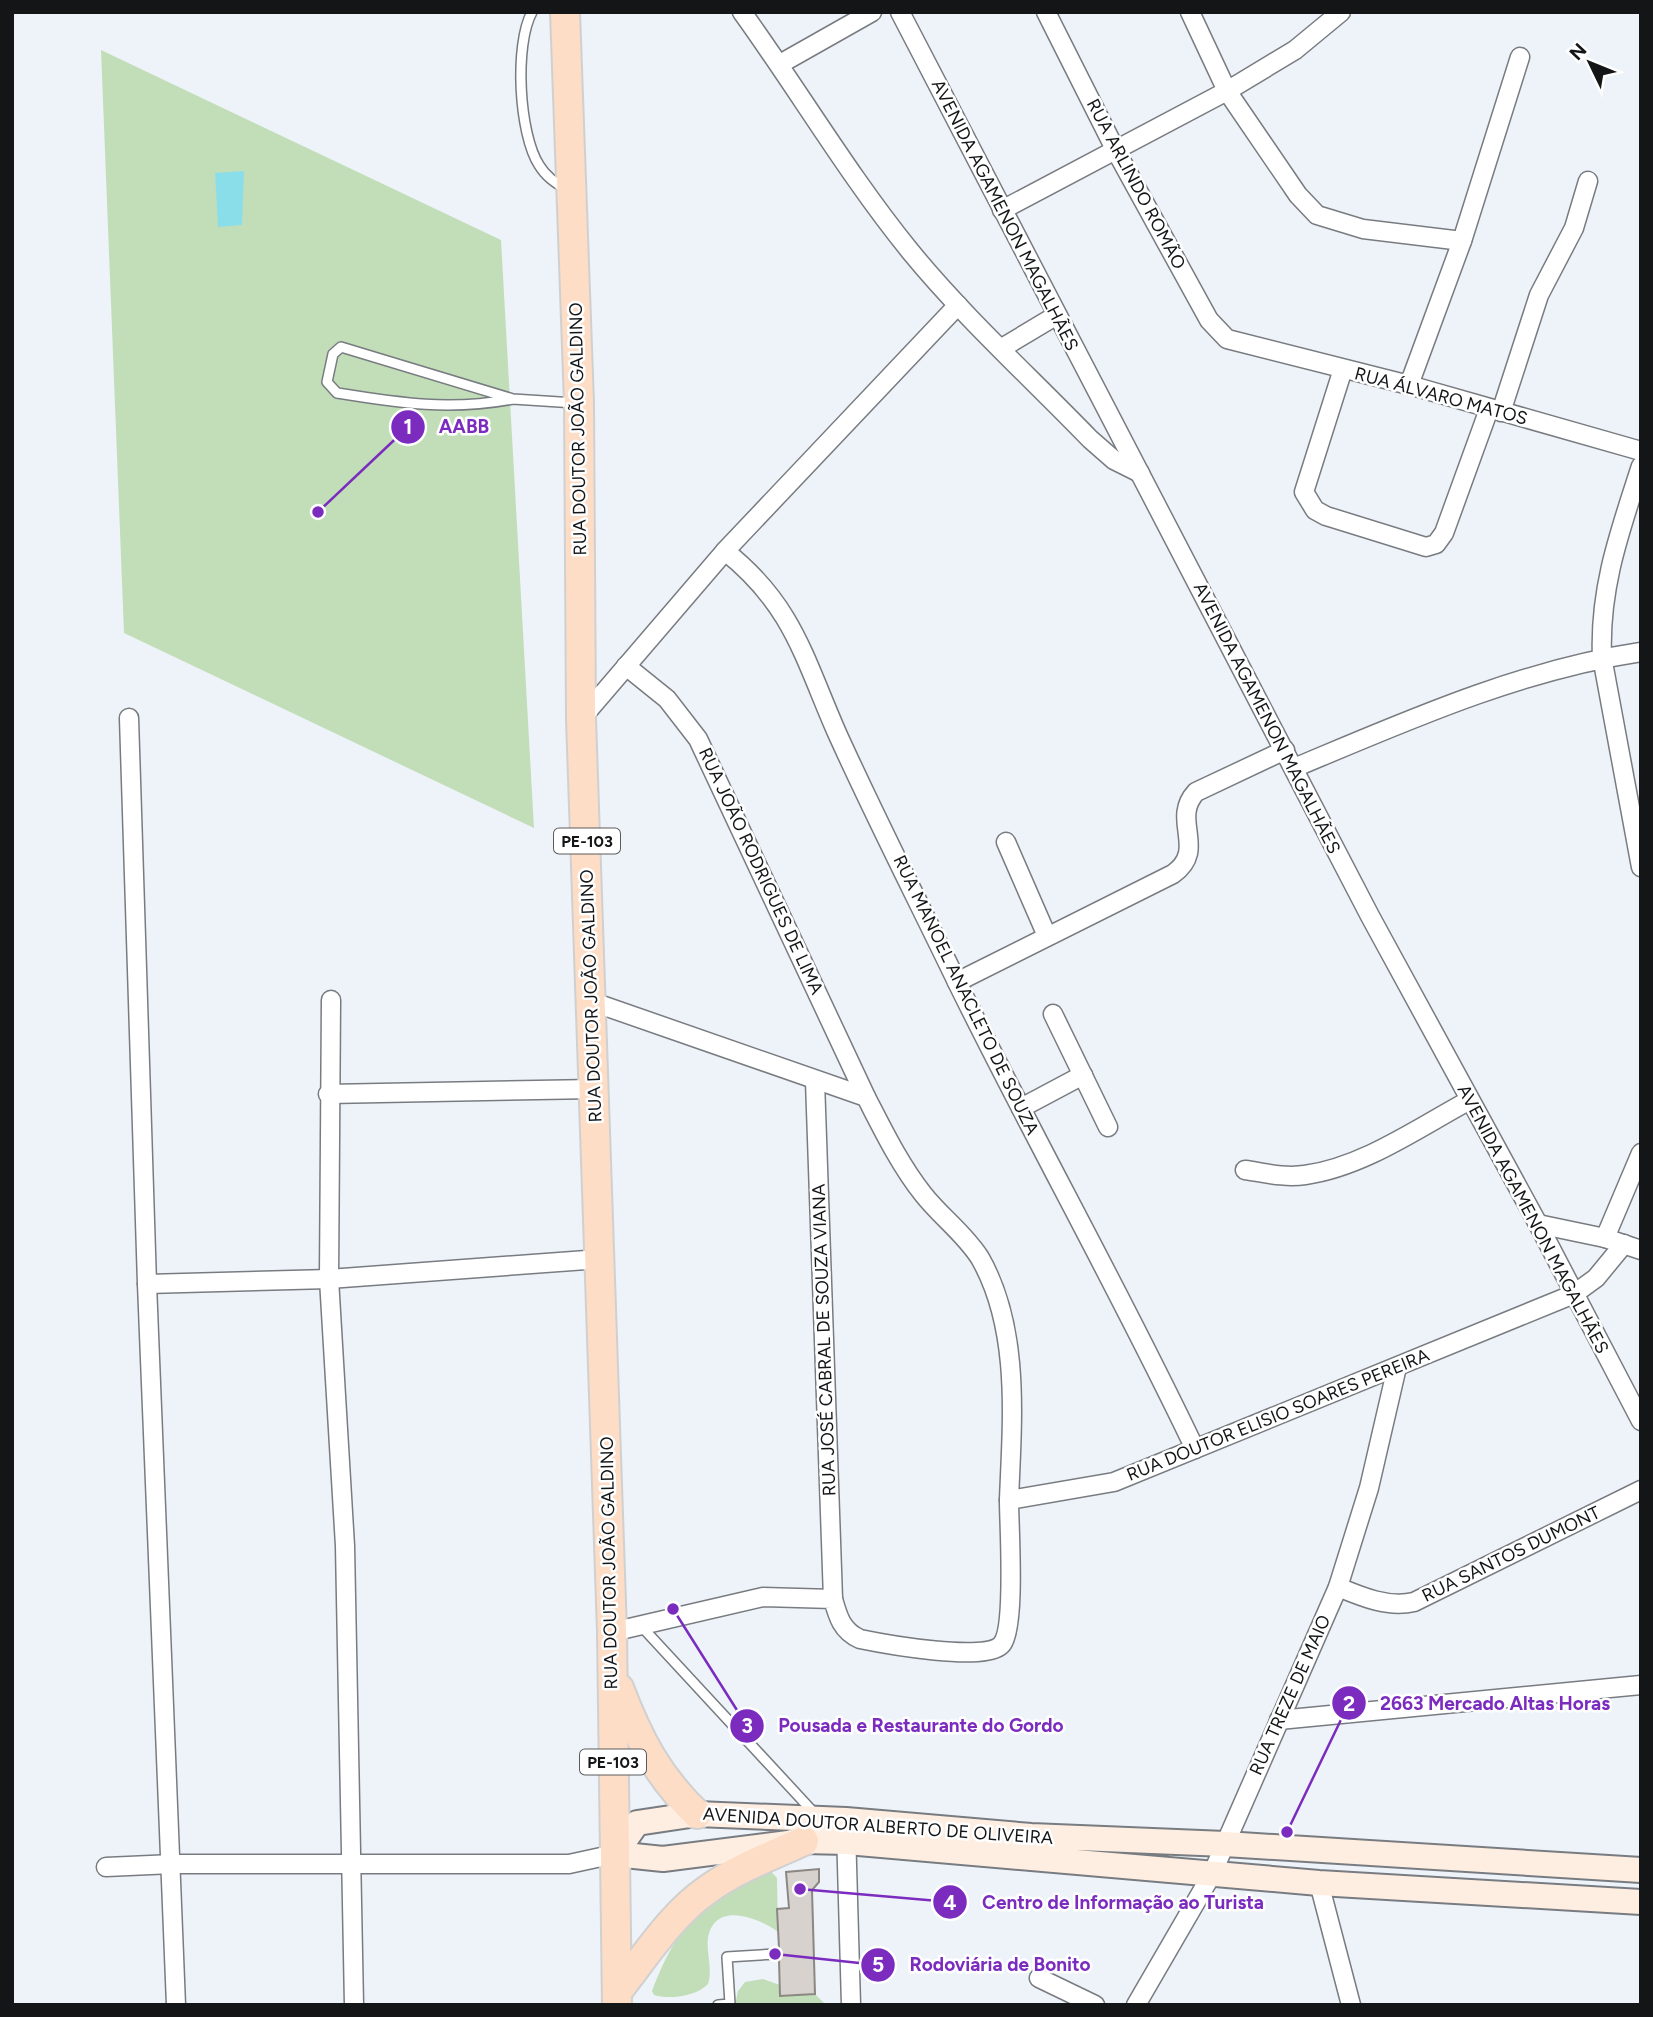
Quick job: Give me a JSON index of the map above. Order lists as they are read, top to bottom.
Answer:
{
  "streets": {
    "main road": ["RUA DOUTOR JOÃO GALDINO", "PE-103"],
    "street": [
      "RUA ARLINDO ROMÃO",
      "AVENIDA AGAMENON MAGALHÃES",
      "RUA ÁLVARO MATOS",
      "RUA JOÃO RODRIGUES DE LIMA",
      "RUA MANOEL ANACLETO DE SOUZA",
      "RUA JOSÉ CABRAL DE SOUZA VIANA",
      "RUA DOUTOR ELISIO SOARES PEREIRA",
      "RUA SANTOS DUMONT",
      "RUA TREZE DE MAIO",
      "AVENIDA DOUTOR ALBERTO DE OLIVEIRA"
    ]
  },
  "crossings": [
    ["RUA ARLINDO ROMÃO", "RUA ÁLVARO MATOS"],
    ["AVENIDA AGAMENON MAGALHÃES", "RUA DOUTOR ELISIO SOARES PEREIRA"],
    ["RUA DOUTOR JOÃO GALDINO", "AVENIDA DOUTOR ALBERTO DE OLIVEIRA"],
    ["RUA JOÃO RODRIGUES DE LIMA", "RUA DOUTOR ELISIO SOARES PEREIRA"],
    ["RUA MANOEL ANACLETO DE SOUZA", "RUA DOUTOR ELISIO SOARES PEREIRA"],
    ["RUA DOUTOR ELISIO SOARES PEREIRA", "RUA TREZE DE MAIO"],
    ["RUA SANTOS DUMONT", "RUA TREZE DE MAIO"],
    ["RUA TREZE DE MAIO", "AVENIDA DOUTOR ALBERTO DE OLIVEIRA"]
  ],
  "places": [
    "AABB",
    "Pousada e Restaurante do Gordo",
    "2663 Mercado Altas Horas",
    "Centro de Informação ao Turista",
    "Rodoviária de Bonito"
  ],
  "north": "top left"
}
